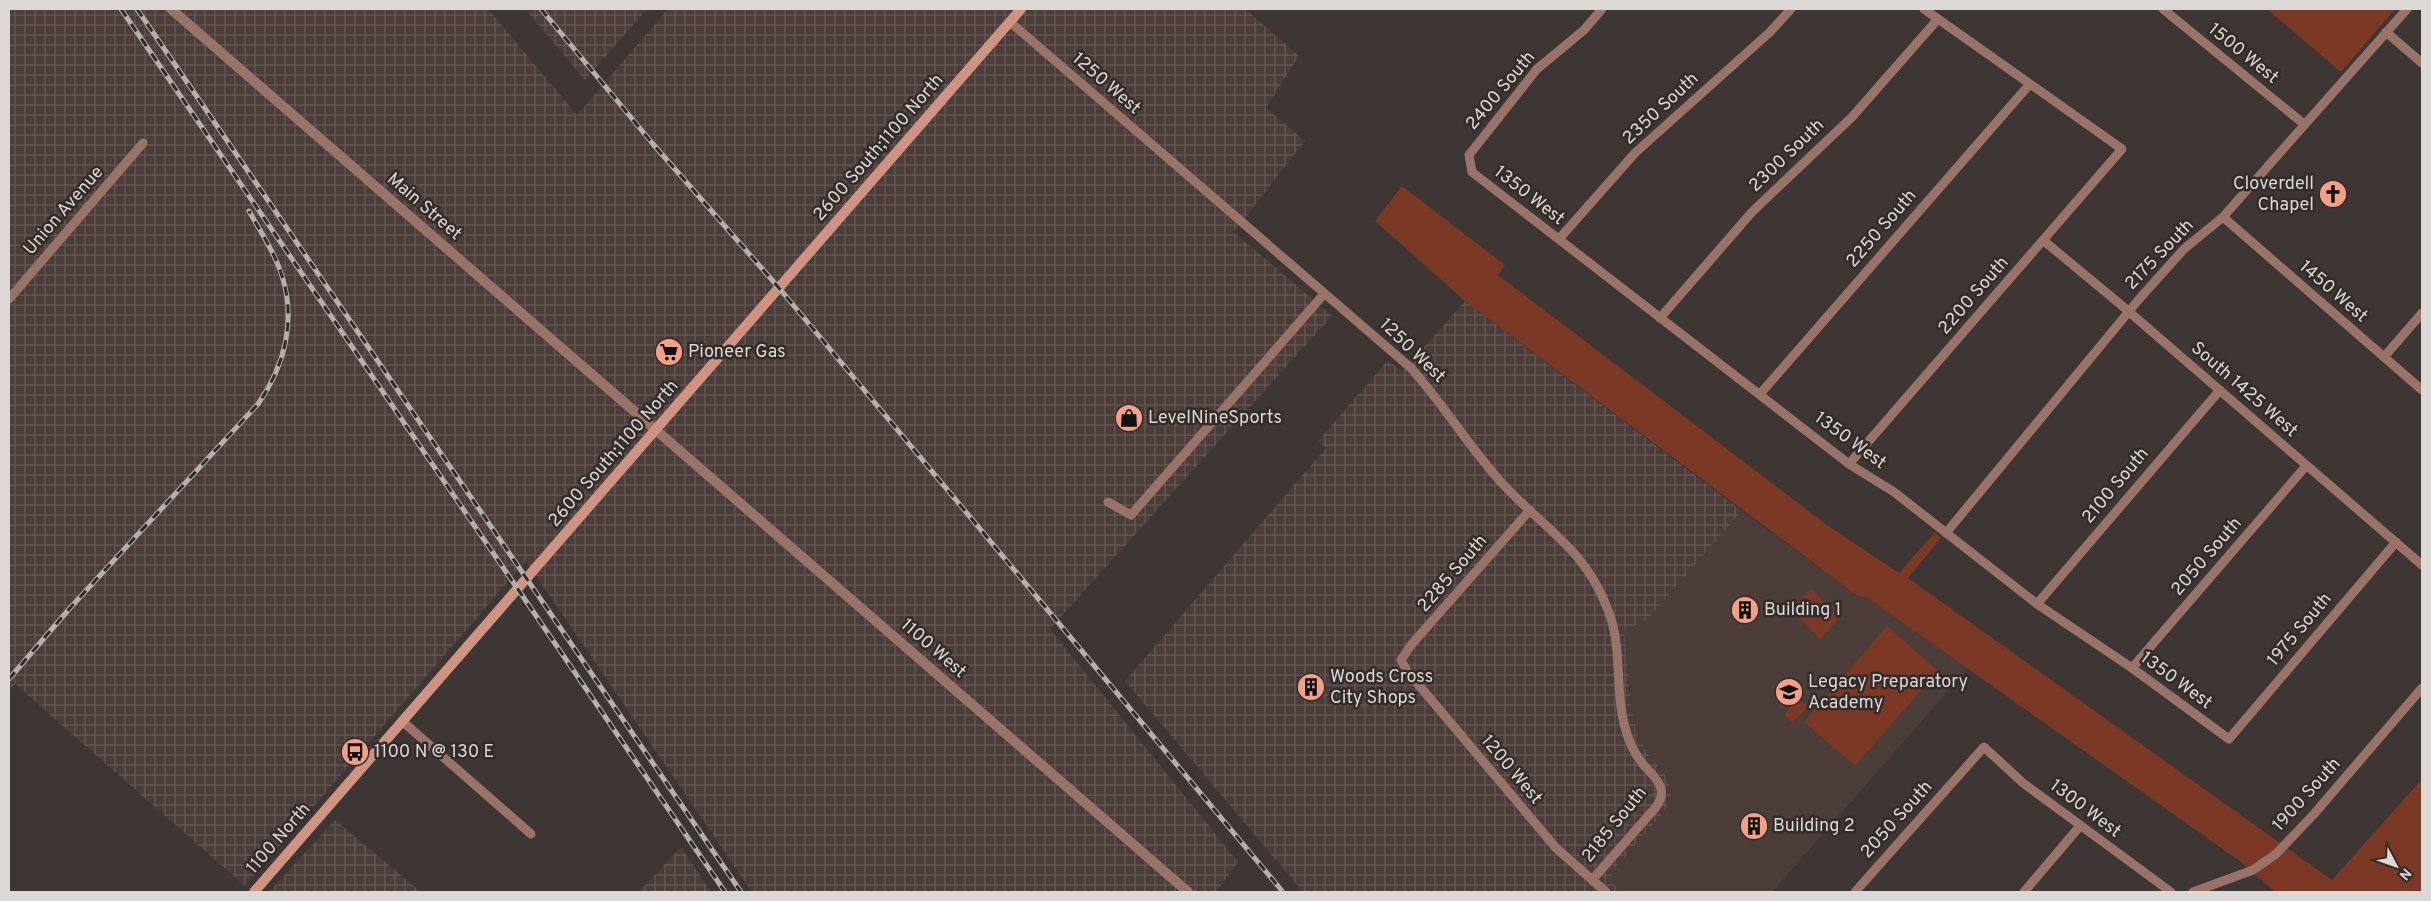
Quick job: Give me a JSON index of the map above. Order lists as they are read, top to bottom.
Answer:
{
  "streets": {
    "main road": ["2600 South;1100 North", "1100 North"],
    "street": [
      "1500 West",
      "1250 West",
      "2400 South",
      "2350 South",
      "2300 South",
      "1350 West",
      "Main Street",
      "Union Avenue",
      "2250 South",
      "2175 South",
      "1450 West",
      "2200 South",
      "South 1425 West",
      "2100 South",
      "2050 South",
      "2285 South",
      "1975 South",
      "1100 West",
      "1200 West",
      "1900 South",
      "1300 West",
      "2185 South"
    ]
  },
  "crossings": [
    ["1500 West", "2175 South"],
    ["1250 West", "2600 South;1100 North"],
    ["1250 West", "2285 South"],
    ["1250 West", "2185 South"],
    ["2400 South", "1350 West"],
    ["2350 South", "1350 West"],
    ["2600 South;1100 North", "Main Street"],
    ["2600 South;1100 North", "1100 West"],
    ["2600 South;1100 North", "1100 North"],
    ["2300 South", "1350 West"],
    ["1350 West", "2250 South"],
    ["1350 West", "2175 South"],
    ["1350 West", "2200 South"],
    ["1350 West", "2100 South"],
    ["1350 West", "2050 South"],
    ["1350 West", "1975 South"],
    ["Main Street", "1100 West"],
    ["2250 South", "2200 South"],
    ["2175 South", "1450 West"],
    ["2175 South", "South 1425 West"],
    ["2200 South", "South 1425 West"],
    ["South 1425 West", "2100 South"],
    ["South 1425 West", "2050 South"],
    ["South 1425 West", "1975 South"],
    ["2050 South", "1300 West"],
    ["2285 South", "1200 West"],
    ["1200 West", "2185 South"]
  ],
  "places": {
    "church": ["Cloverdell Chapel"],
    "supermarket": ["Pioneer Gas"],
    "shop": ["LevelNineSports"],
    "building": ["Building 1", "Woods Cross City Shops", "Building 2"],
    "school or university": ["Legacy Preparatory Academy"],
    "bus stop": ["1100 N @ 130 E"]
  },
  "north": "bottom right"
}
